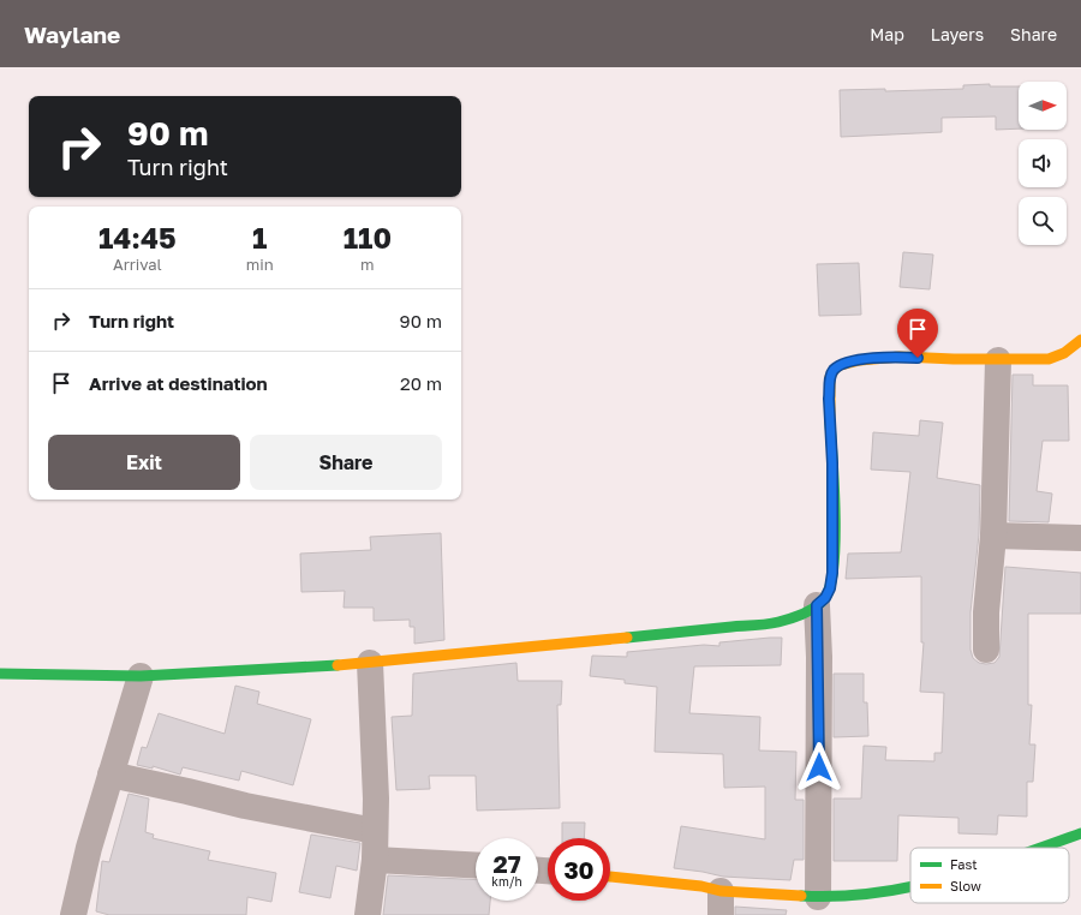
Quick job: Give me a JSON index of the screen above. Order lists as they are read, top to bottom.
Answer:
{
  "legend": ["Fast", "Slow"],
  "north": "right",
  "page": {
    "header": "Waylane",
    "nav": ["Map", "Layers", "Share"],
    "turn": ["90 m", "Turn right"],
    "eta": [
      "14:45",
      "Arrival",
      "1",
      "min",
      "110",
      "m"
    ],
    "list": [
      {
        "name": "Turn right",
        "value": "90 m"
      },
      {
        "name": "Arrive at destination",
        "value": "20 m"
      }
    ],
    "buttons": ["Exit", "Share"],
    "speed": "27 km/h",
    "limit": "30"
  }
}
